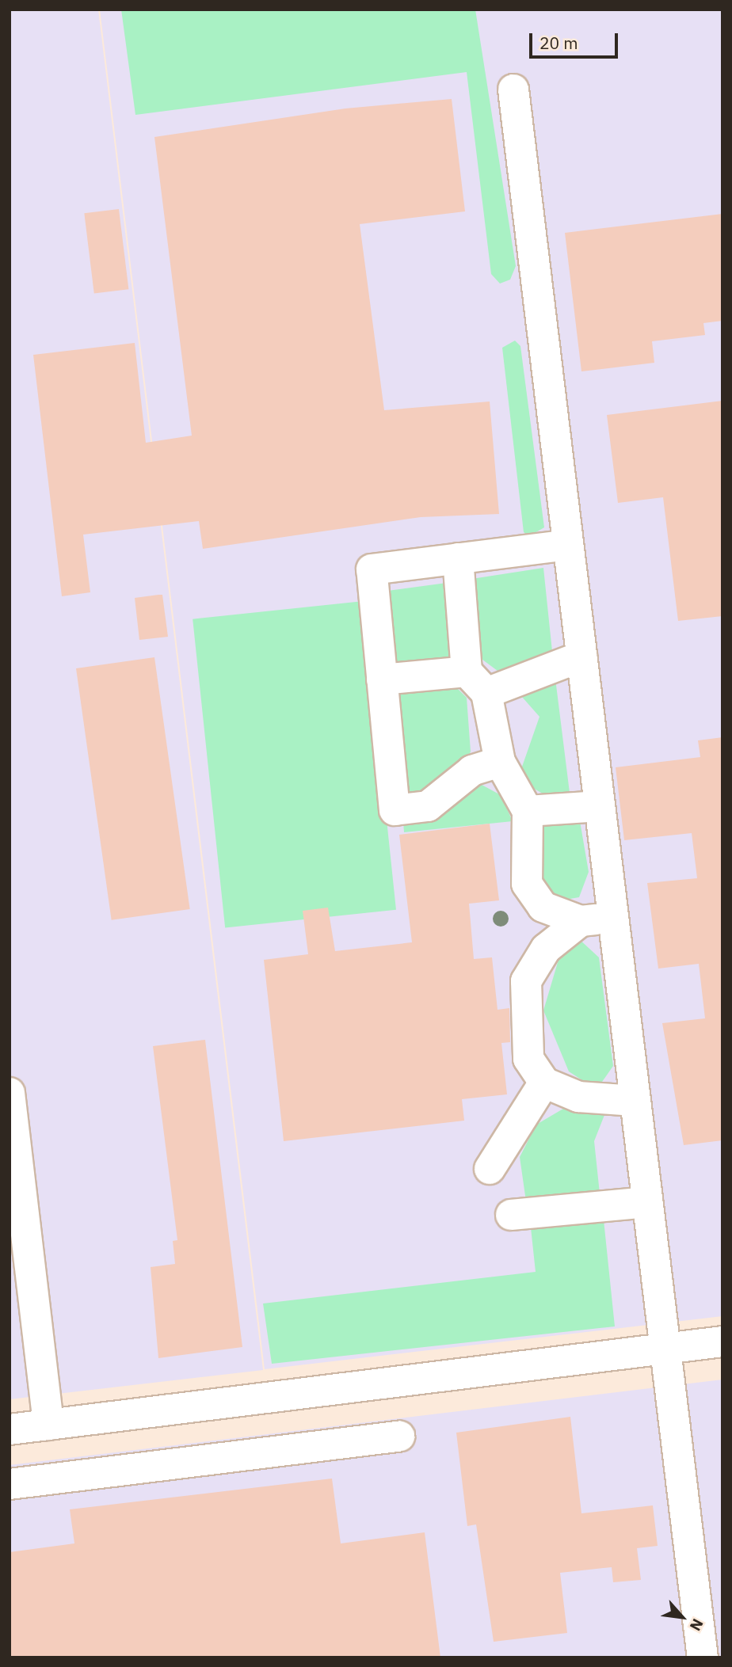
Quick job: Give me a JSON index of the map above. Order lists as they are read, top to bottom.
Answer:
{
  "scale_bar": "20 m",
  "north": "bottom right"
}
